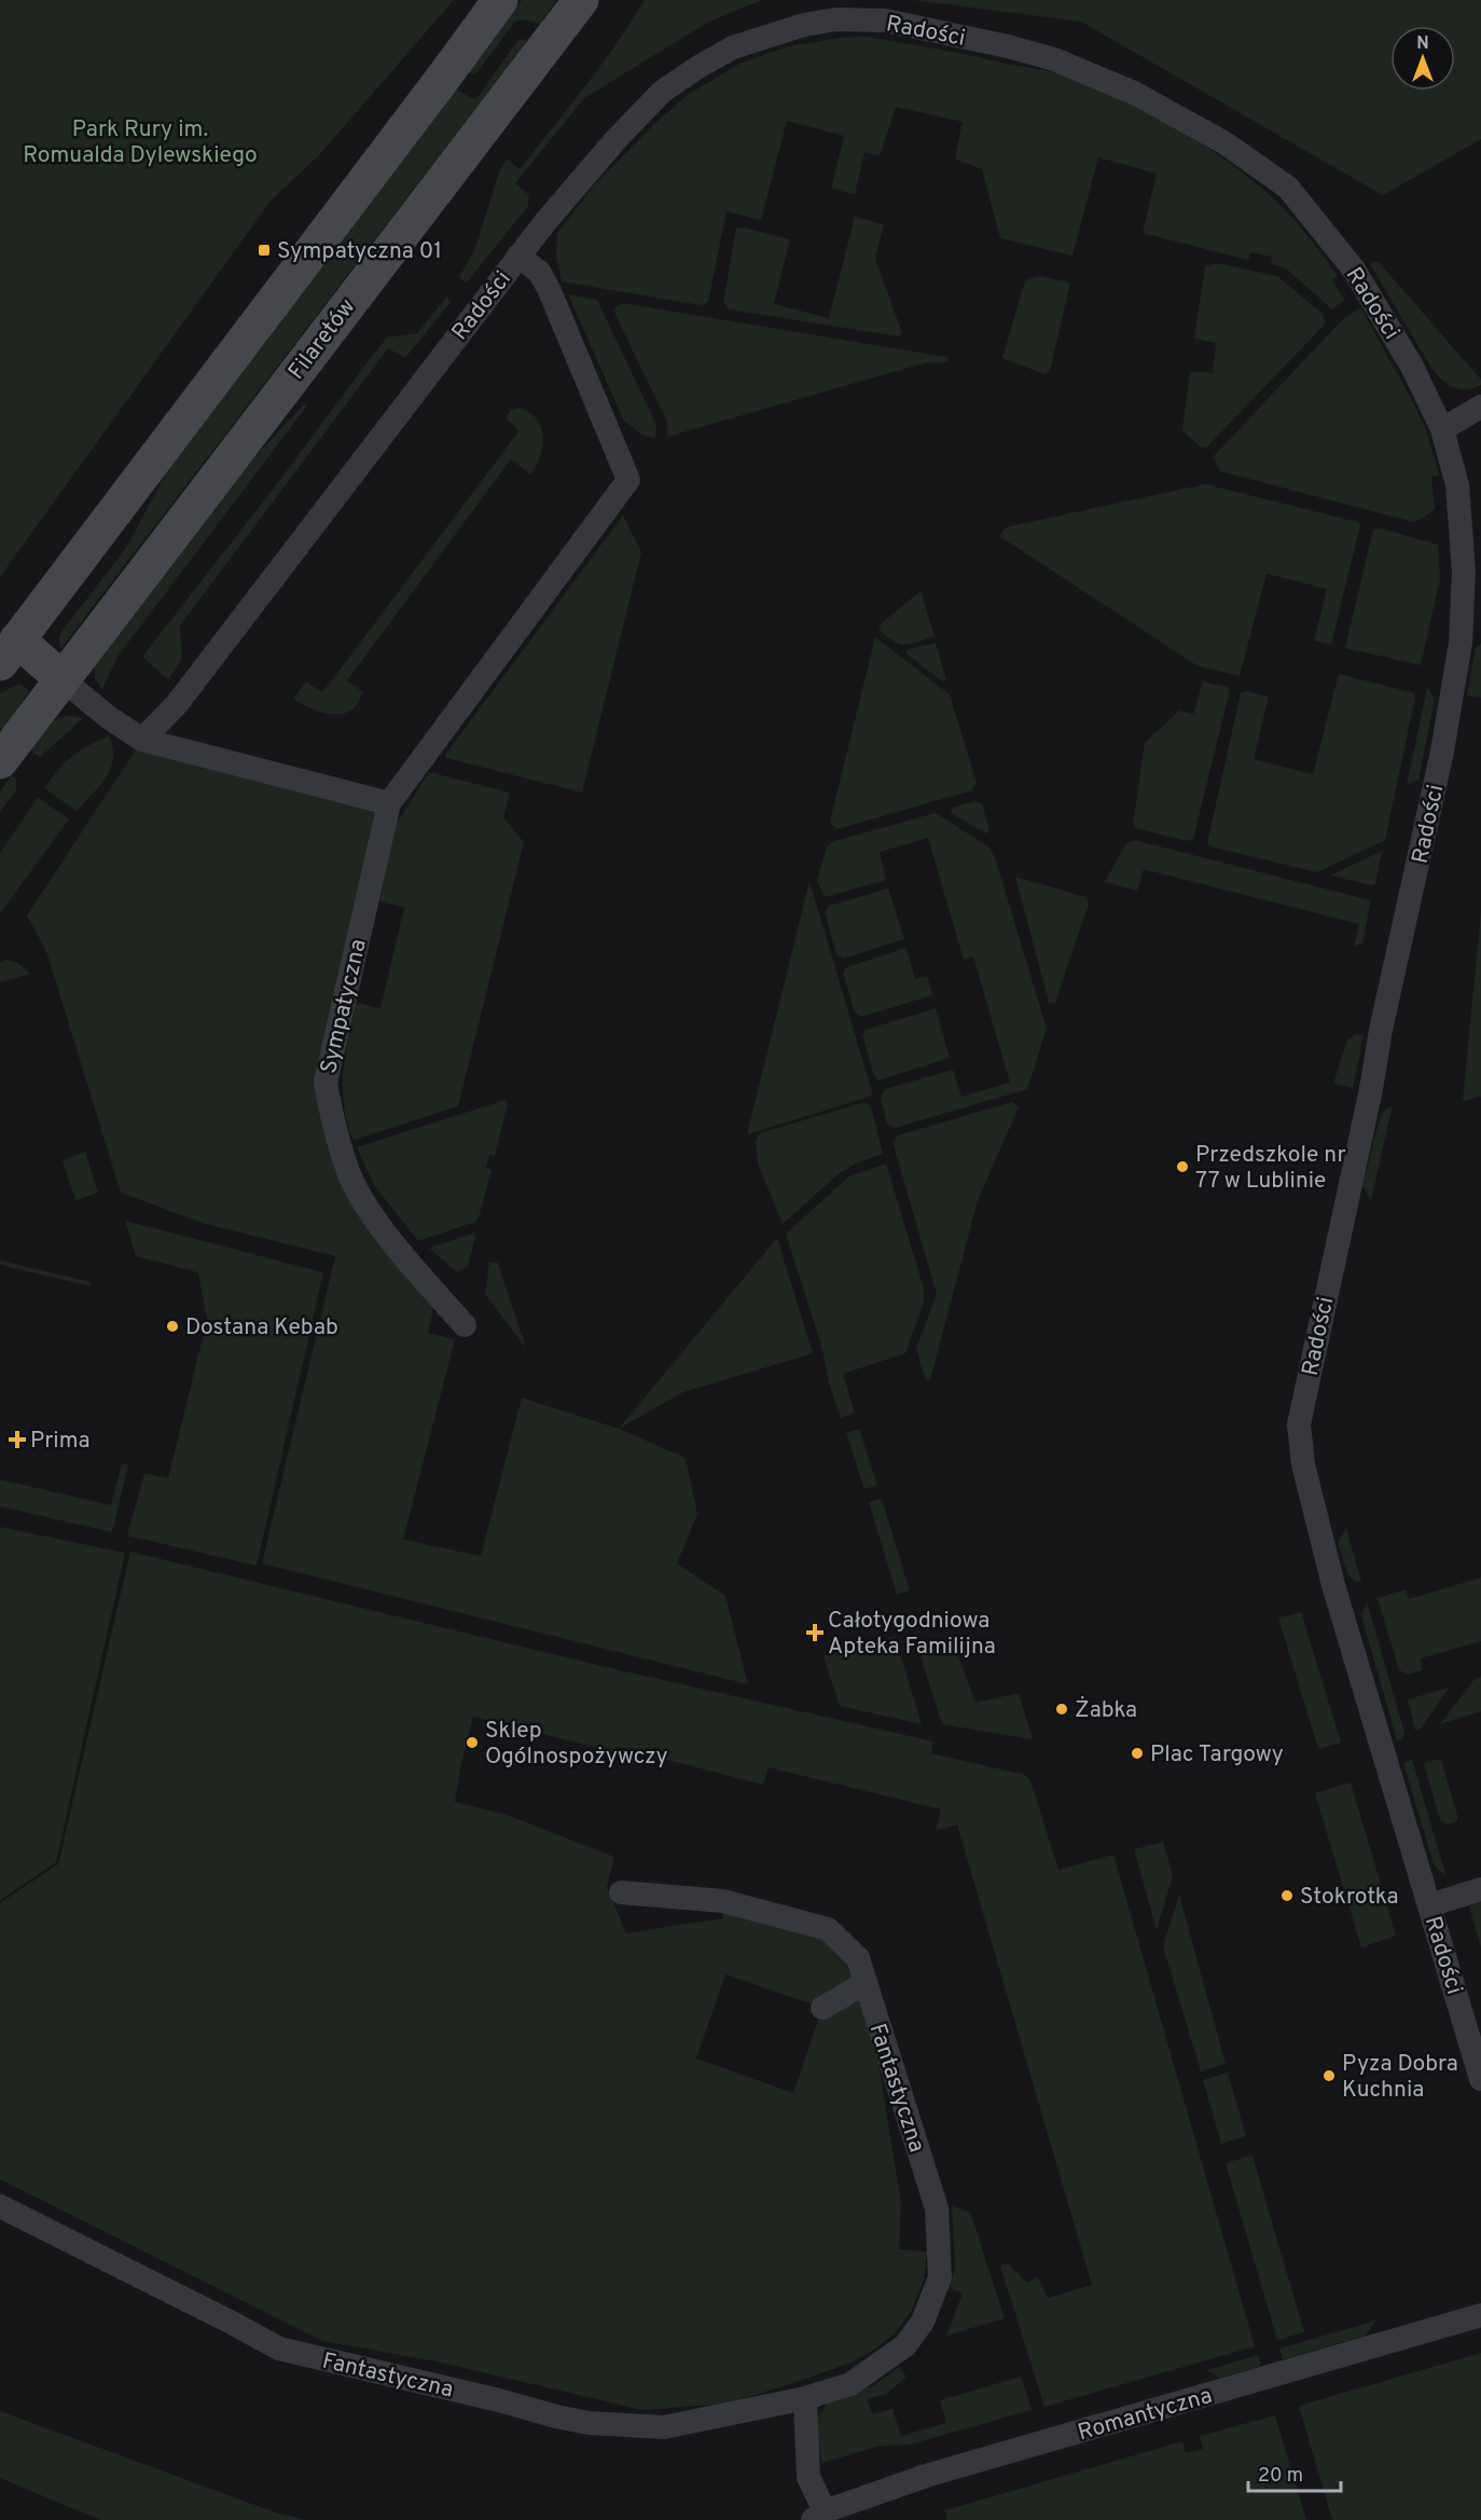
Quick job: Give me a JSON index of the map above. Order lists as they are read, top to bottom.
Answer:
{
  "streets": {
    "main road": ["Filaretów"],
    "street": [
      "Radości",
      "Sympatyczna",
      "Fantastyczna",
      "Romantyczna"
    ]
  },
  "crossings": [
    ["Radości", "Sympatyczna"]
  ],
  "parks": ["Park Rury im. Romualda Dylewskiego"],
  "places": {
    "transit": ["Sympatyczna 01"],
    "other": [
      "Przedszkole nr 77 w Lublinie",
      "Dostana Kebab",
      "Żabka",
      "Sklep Ogólnospożywczy",
      "Plac Targowy",
      "Stokrotka",
      "Pyza Dobra Kuchnia"
    ],
    "health": ["Prima", "Całotygodniowa Apteka Familijna"]
  },
  "scale_bar": "20 m",
  "north": "top"
}
